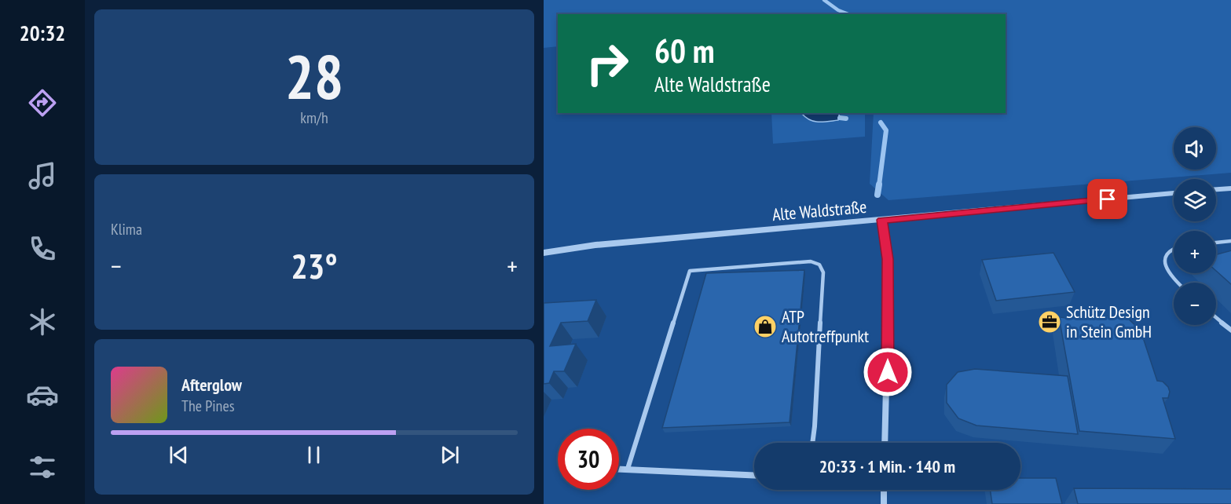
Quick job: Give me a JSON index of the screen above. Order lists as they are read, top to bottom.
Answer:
{
  "streets": {
    "street": ["Alte Waldstraße"]
  },
  "places": {
    "office": ["Schütz Design in Stein GmbH"],
    "shop": ["ATP Autotreffpunkt"]
  },
  "page": {
    "tabs": "20:32",
    "tile": [
      ["28", "km/h"],
      "Klima"
    ],
    "turn": ["60 m", "Alte Waldstraße"],
    "map_buttons": ["+", "−"],
    "heat": ["−", "23°", "+"],
    "song": ["Afterglow", "The Pines"],
    "limit": "30",
    "trip": "20:33 · 1 Min. · 140 m"
  }
}
